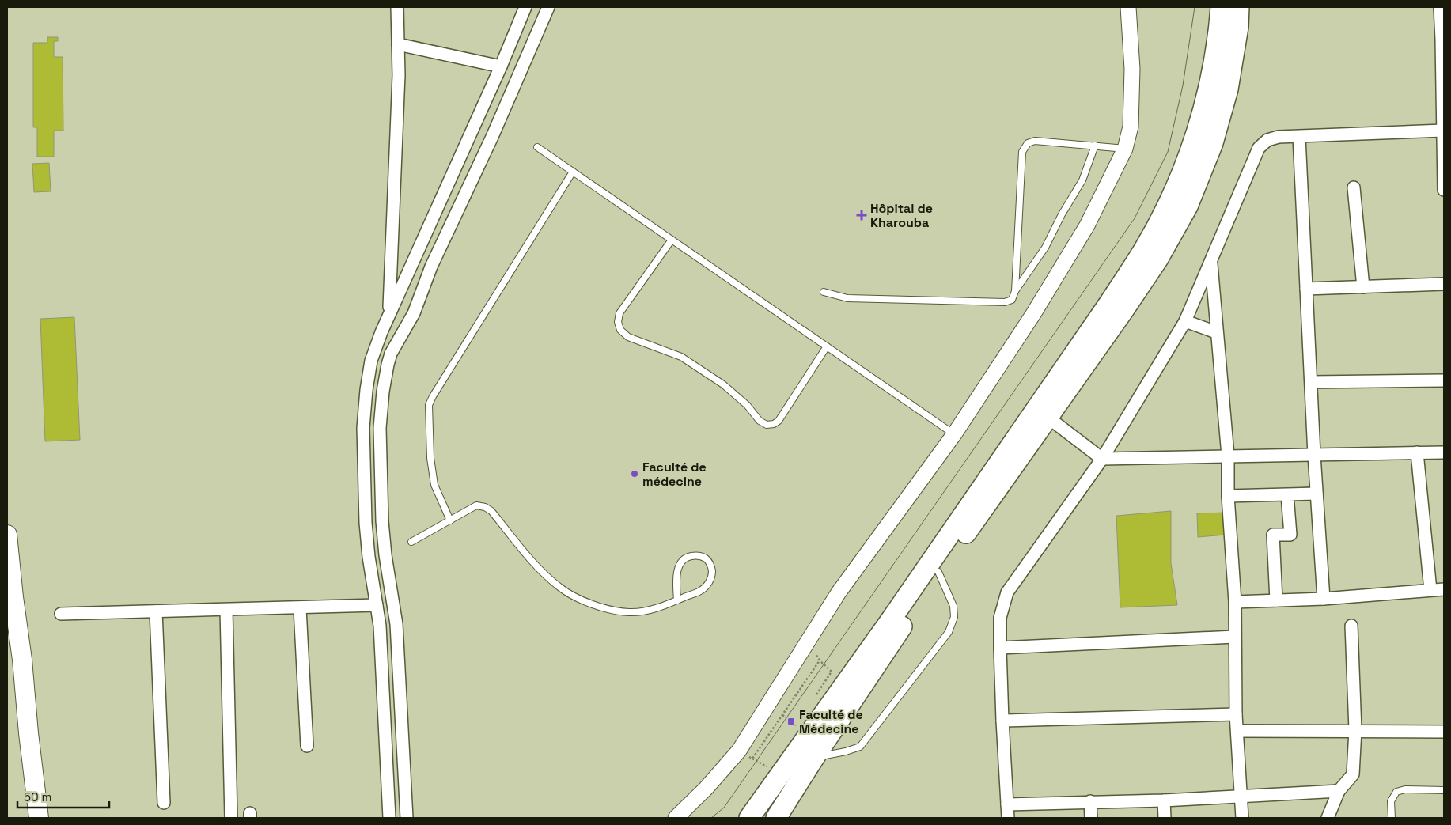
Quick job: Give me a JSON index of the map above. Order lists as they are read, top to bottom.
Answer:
{
  "places": {
    "health": ["Hôpital de Kharouba"],
    "other": ["Faculté de médecine"],
    "transit": ["Faculté de Médecine"]
  },
  "scale_bar": "50 m"
}
